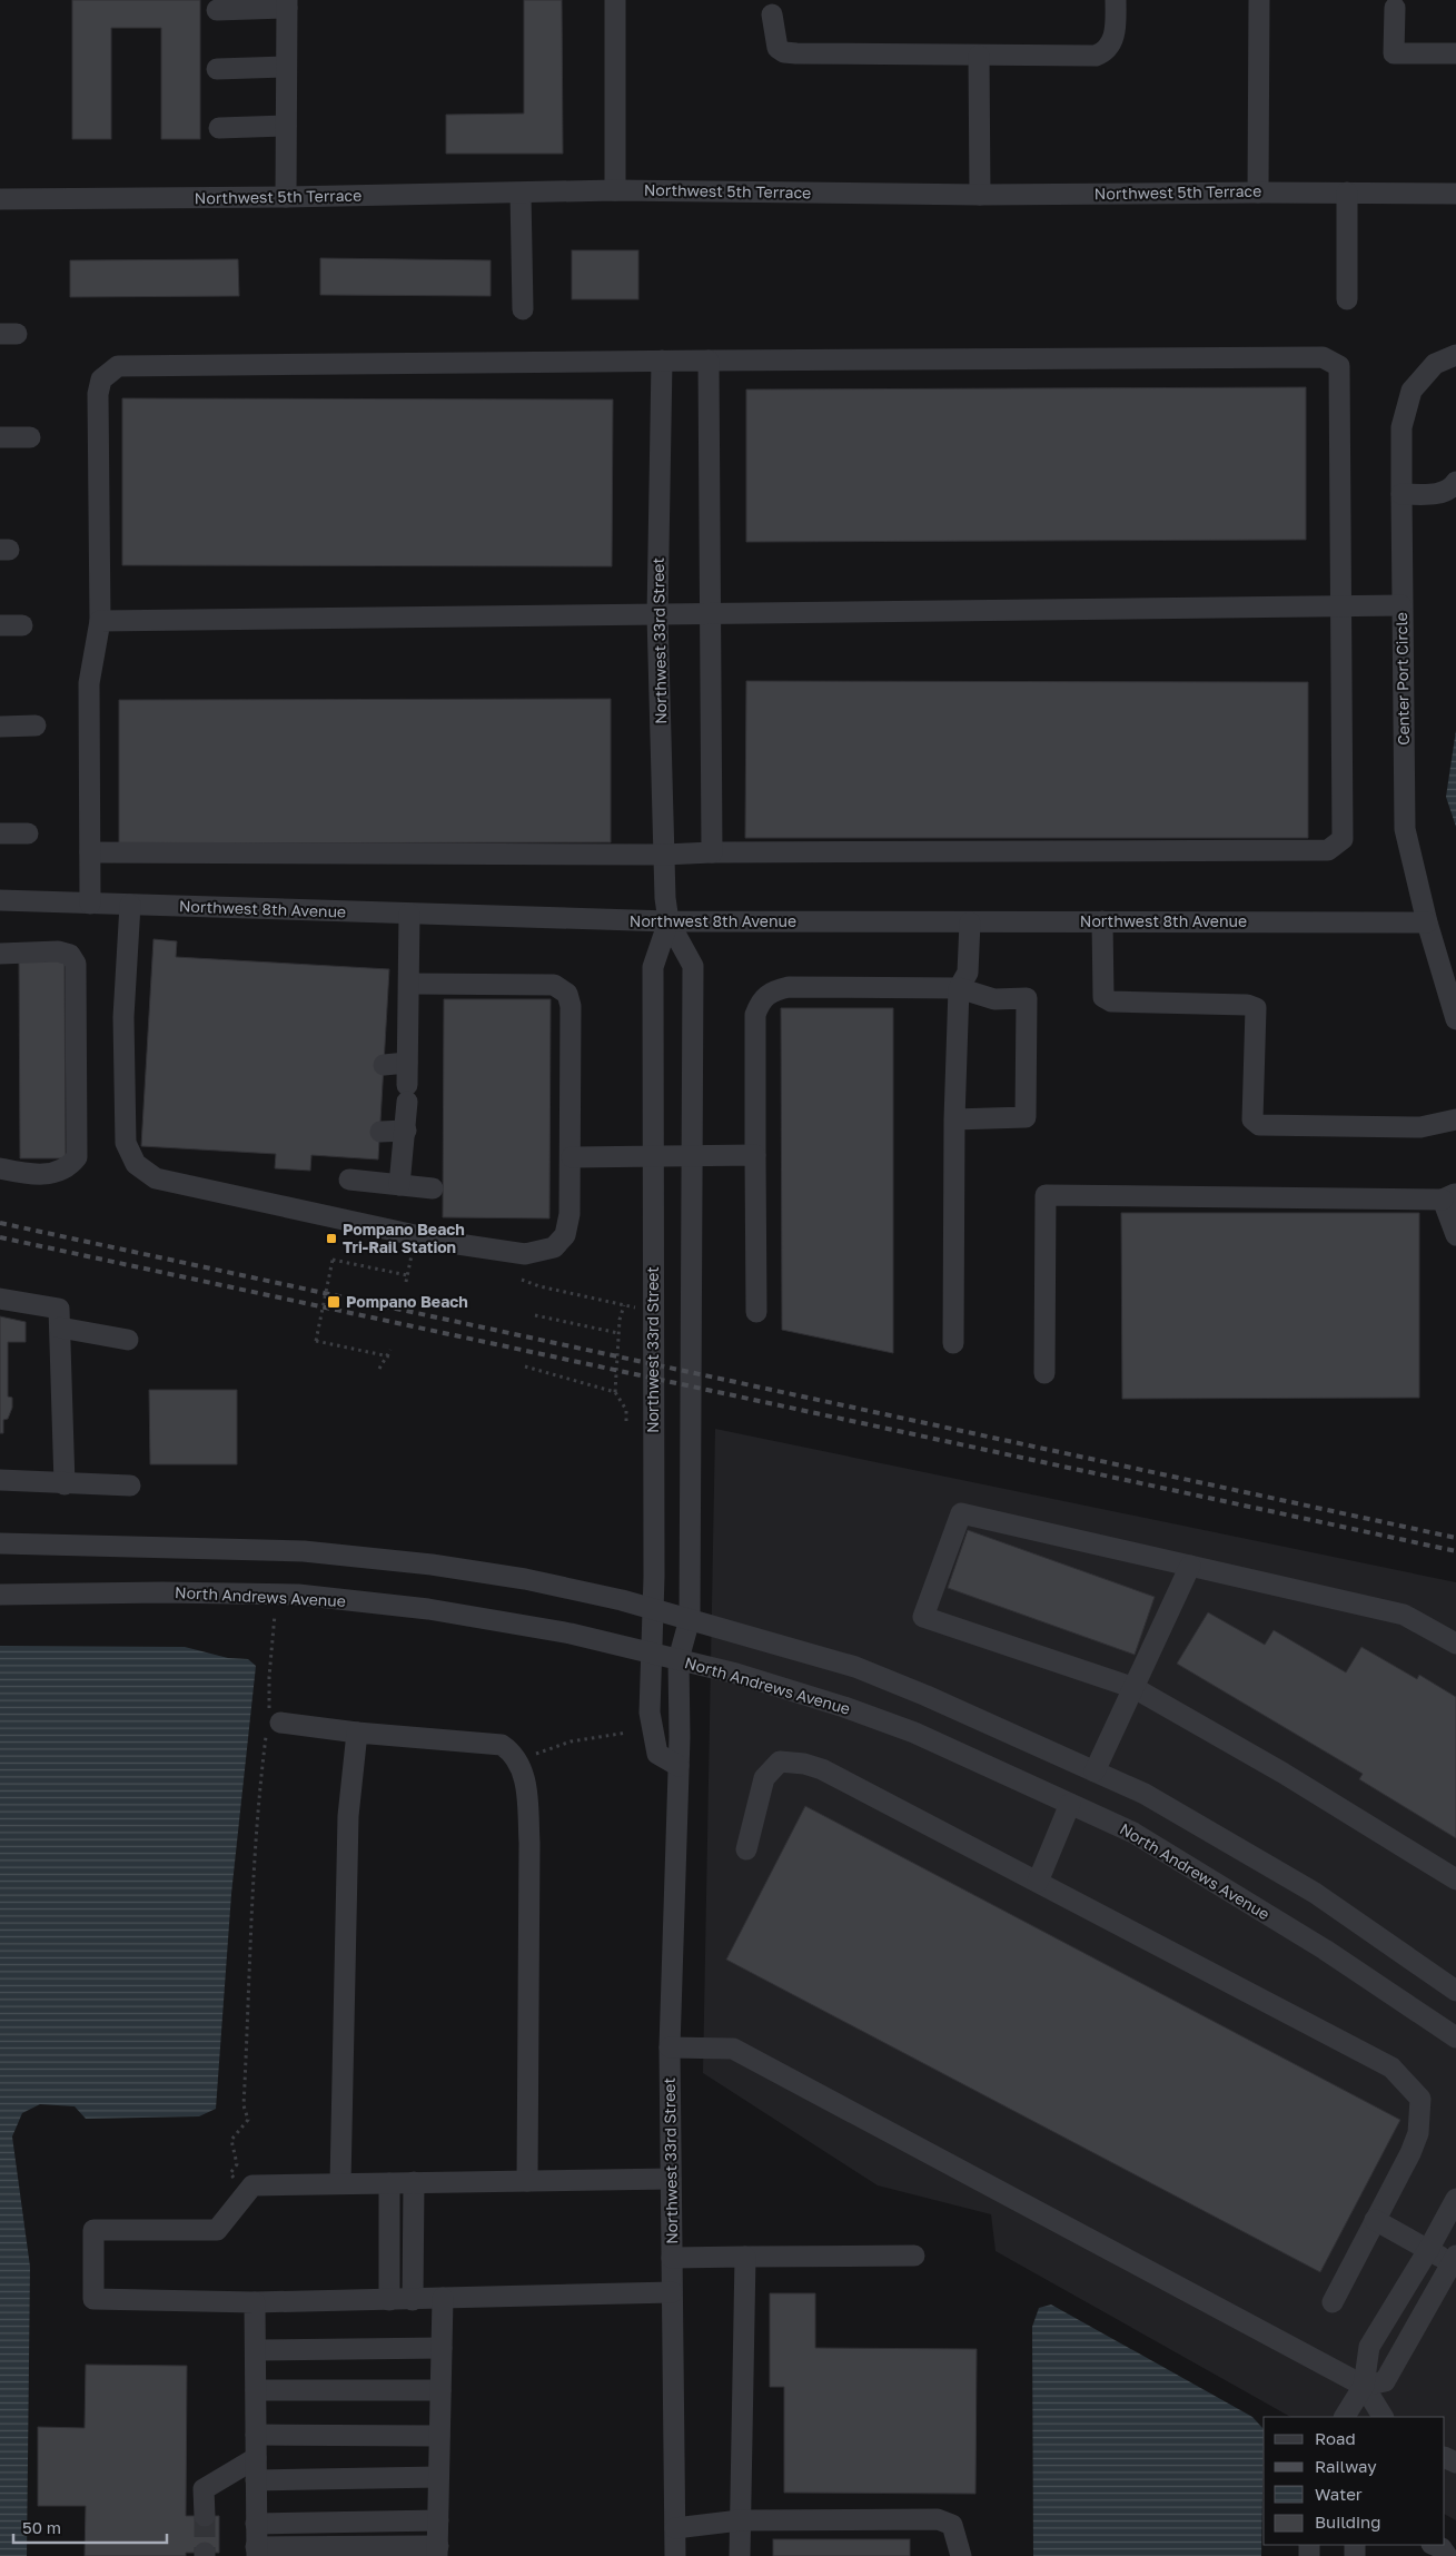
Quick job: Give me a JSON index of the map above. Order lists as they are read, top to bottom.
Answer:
{
  "streets": {
    "street": [
      "Northwest 5th Terrace",
      "Northwest 33rd Street",
      "Center Port Circle",
      "Northwest 8th Avenue",
      "North Andrews Avenue"
    ]
  },
  "crossings": [
    ["Northwest 33rd Street", "Northwest 8th Avenue"],
    ["Northwest 33rd Street", "North Andrews Avenue"],
    ["Center Port Circle", "Northwest 8th Avenue"]
  ],
  "places": {
    "transit": ["Pompano Beach Tri-Rail Station", "Pompano Beach"]
  },
  "legend": [
    "Road",
    "Railway",
    "Water",
    "Building"
  ],
  "scale_bar": "50 m"
}
